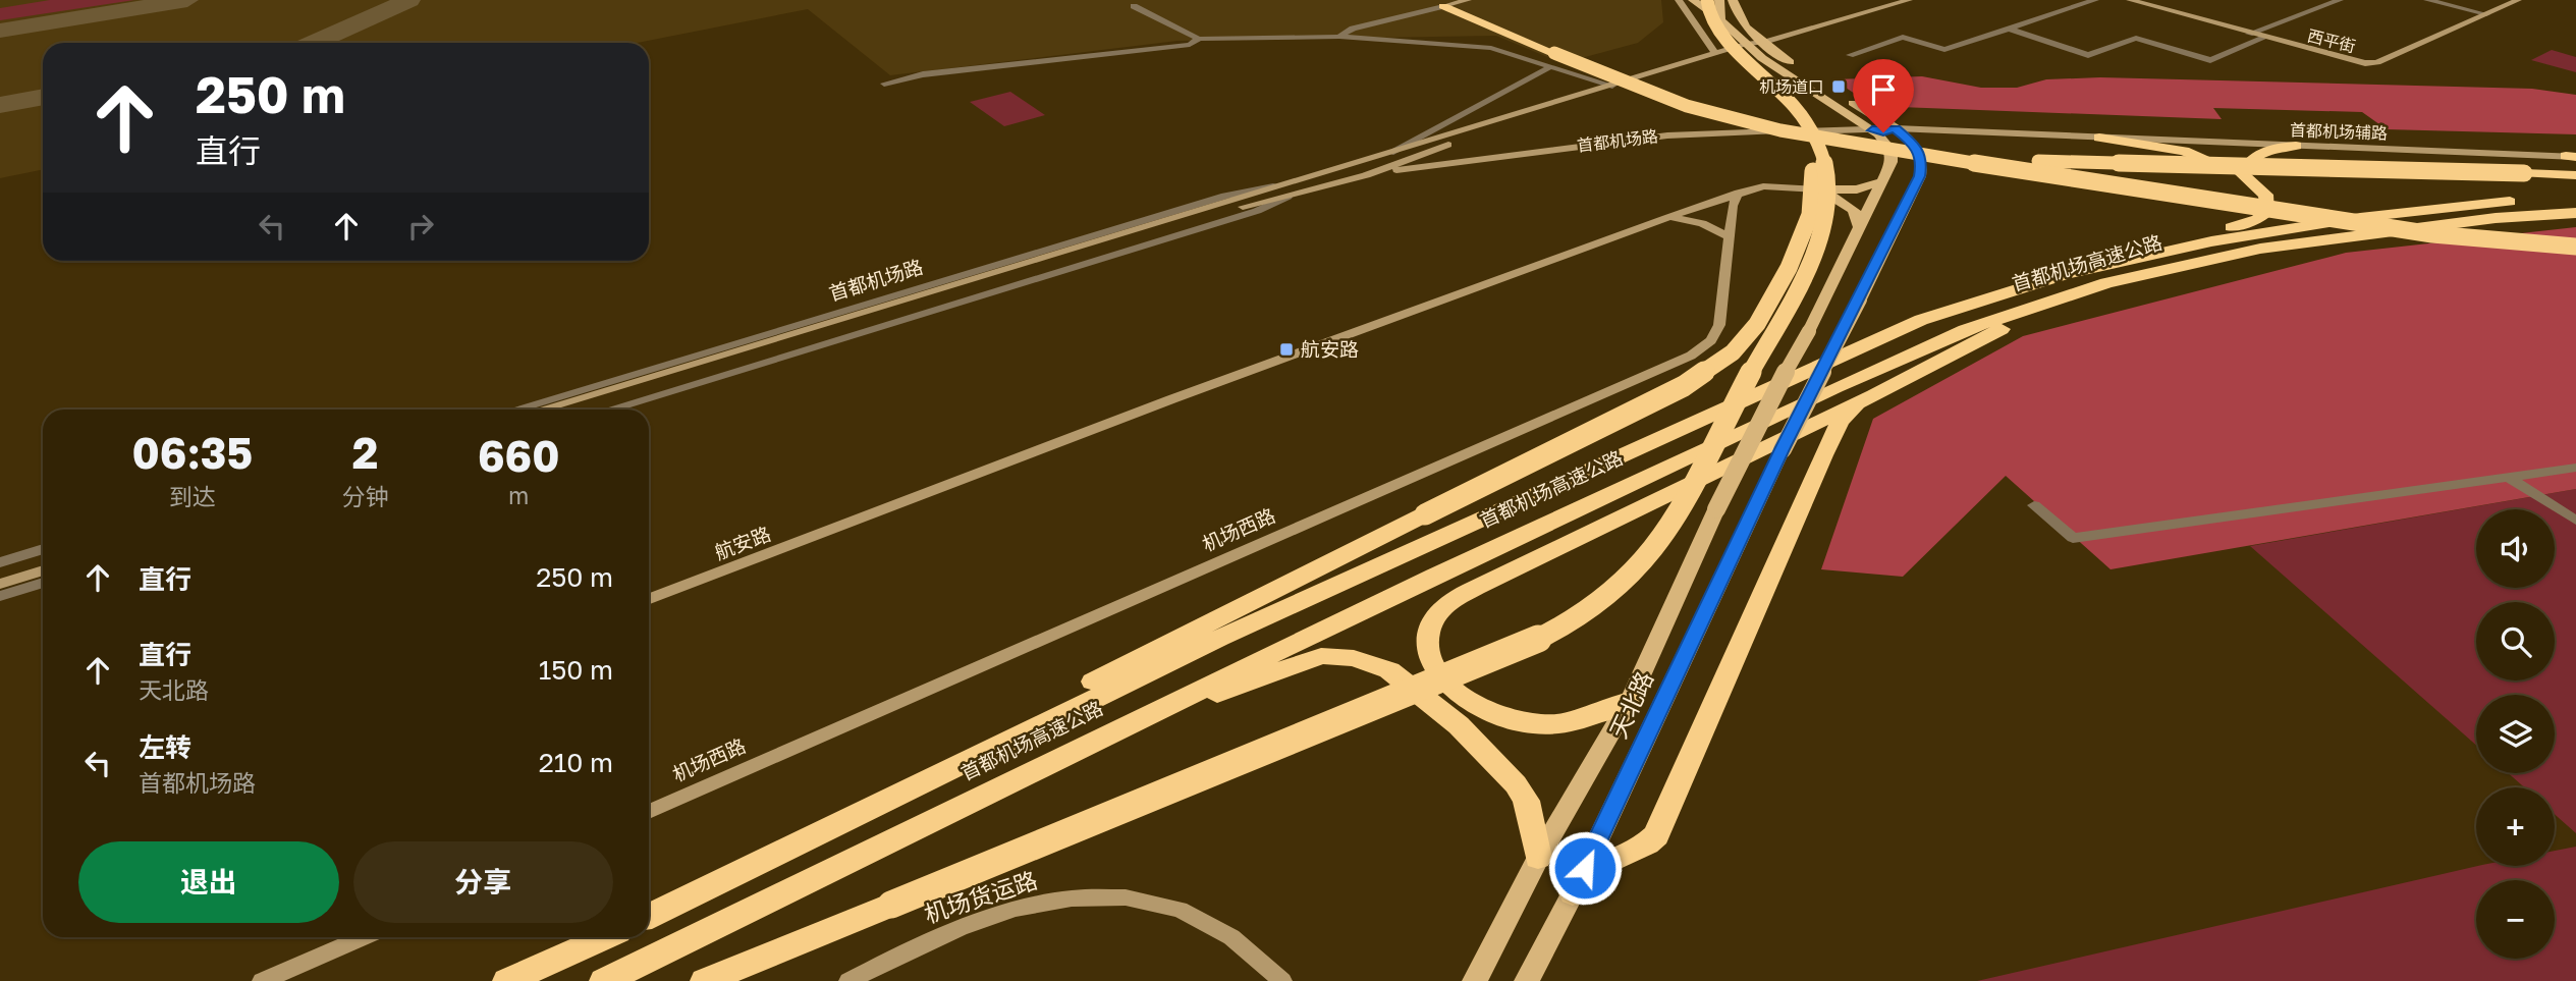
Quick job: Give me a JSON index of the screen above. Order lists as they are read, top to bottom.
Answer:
{
  "streets": {
    "highway": ["首都机场高速公路"],
    "main road": ["天北路"],
    "street": [
      "西平街",
      "首都机场辅路",
      "首都机场路",
      "机场西路",
      "航安路",
      "机场货运路"
    ]
  },
  "crossings": [
    ["首都机场辅路", "首都机场路"],
    ["首都机场辅路", "天北路"],
    ["首都机场路", "天北路"],
    ["机场西路", "航安路"]
  ],
  "places": {
    "transit": ["机场道口", "航安路"]
  },
  "page": {
    "turn": ["250 m", "直行"],
    "eta": [
      "06:35",
      "到达",
      "2",
      "分钟",
      "660",
      "m"
    ],
    "map_buttons": ["+", "−"],
    "list": [
      {
        "name": "直行",
        "value": "250 m"
      },
      {
        "name": "直行",
        "note": "天北路",
        "value": "150 m"
      },
      {
        "name": "左转",
        "note": "首都机场路",
        "value": "210 m"
      }
    ],
    "buttons": ["退出", "分享"]
  }
}
